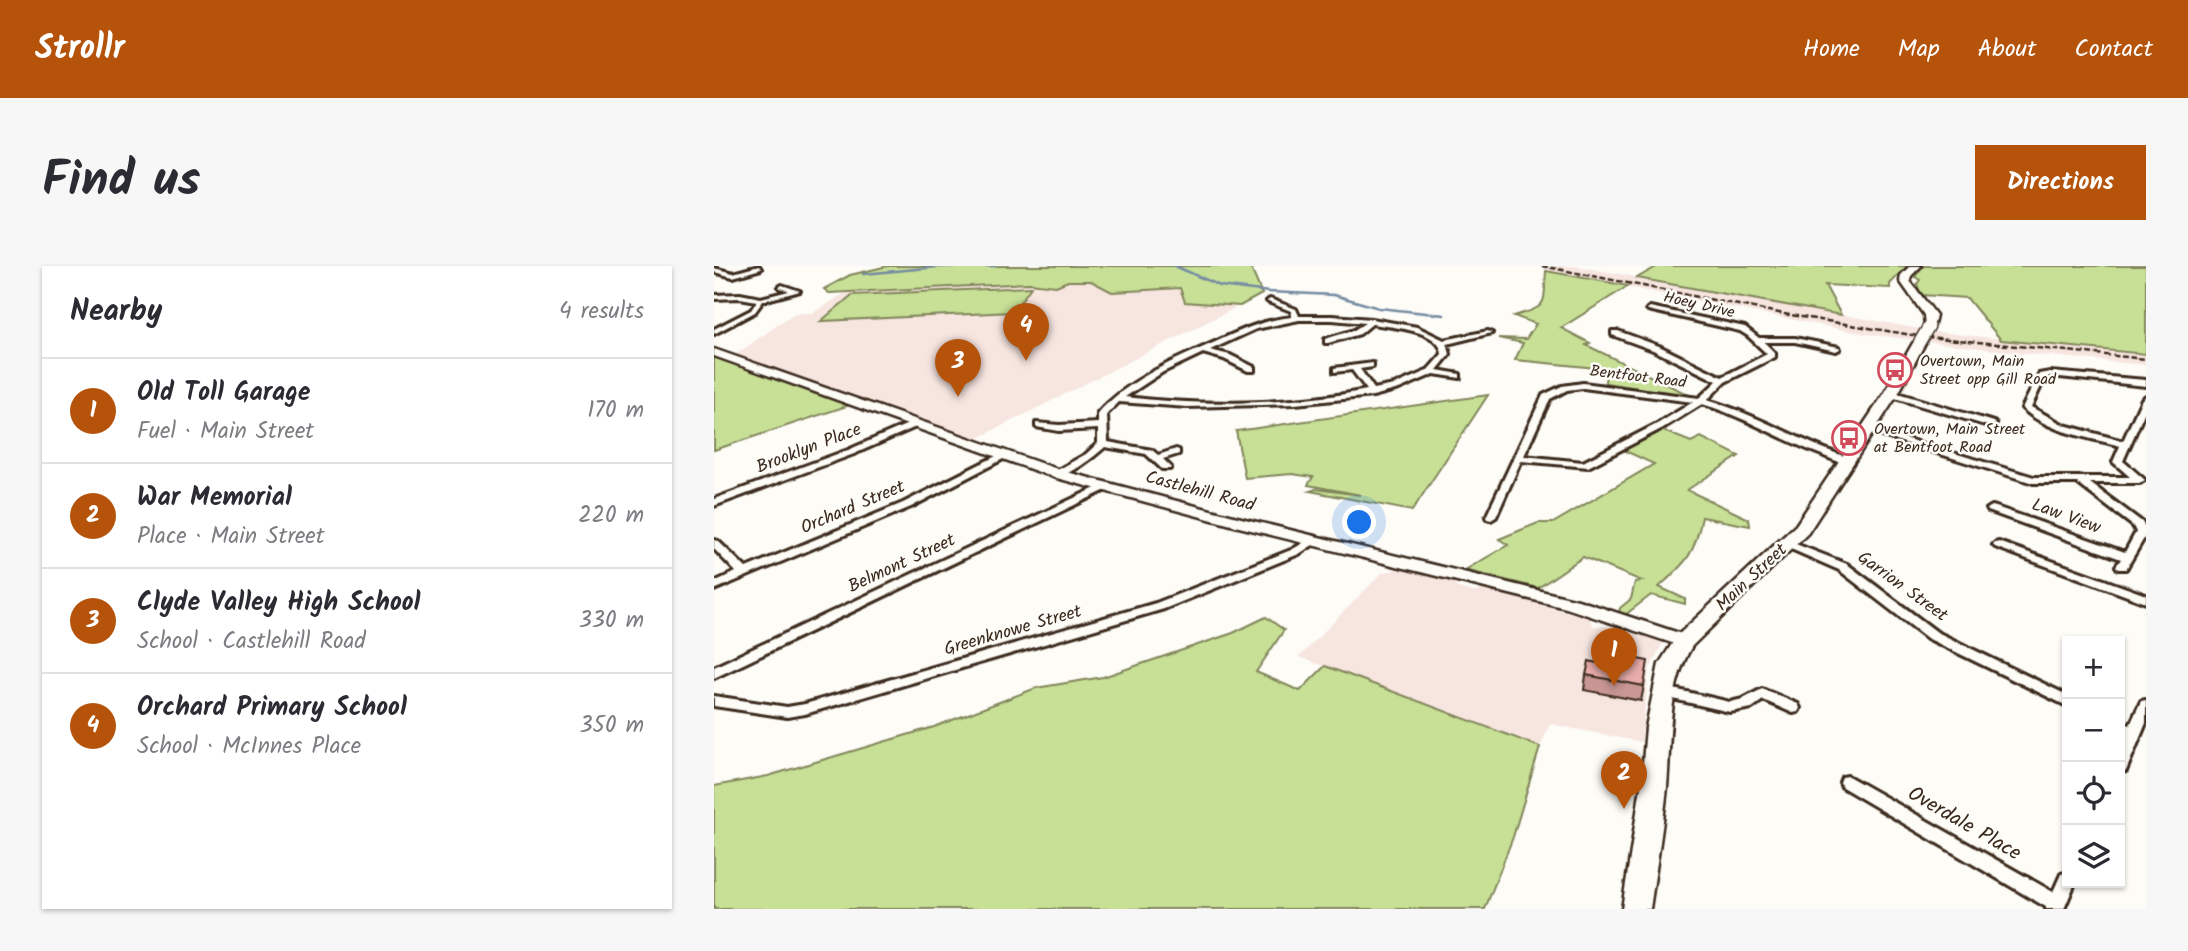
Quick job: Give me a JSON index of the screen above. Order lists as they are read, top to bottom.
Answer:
{
  "streets": {
    "main road": ["Castlehill Road", "Main Street"],
    "street": [
      "Hoey Drive",
      "Bentfoot Road",
      "Brooklyn Place",
      "Orchard Street",
      "Law View",
      "Belmont Street",
      "Garrion Street",
      "Greenknowe Street",
      "Overdale Place"
    ]
  },
  "crossings": [
    ["Bentfoot Road", "Main Street"],
    ["Brooklyn Place", "Castlehill Road"],
    ["Castlehill Road", "Orchard Street"],
    ["Castlehill Road", "Belmont Street"],
    ["Castlehill Road", "Main Street"],
    ["Castlehill Road", "Greenknowe Street"],
    ["Main Street", "Garrion Street"]
  ],
  "places": {
    "bus stop": ["Overtown, Main Street opp Gill Road", "Overtown, Main Street at Bentfoot Road"]
  },
  "page": {
    "header": "Strollr",
    "nav": [
      "Home",
      "Map",
      "About",
      "Contact"
    ],
    "title": "Find us",
    "buttons": "Directions",
    "heading": ["Nearby", "4 results"],
    "pins": [
      "4",
      "3",
      "1",
      "2"
    ],
    "list": [
      {
        "mark": "1",
        "name": "Old Toll Garage",
        "note": "Fuel · Main Street",
        "value": "170 m"
      },
      {
        "mark": "2",
        "name": "War Memorial",
        "note": "Place · Main Street",
        "value": "220 m"
      },
      {
        "mark": "3",
        "name": "Clyde Valley High School",
        "note": "School · Castlehill Road",
        "value": "330 m"
      },
      {
        "mark": "4",
        "name": "Orchard Primary School",
        "note": "School · McInnes Place",
        "value": "350 m"
      }
    ],
    "map_buttons": ["+", "−"]
  }
}
